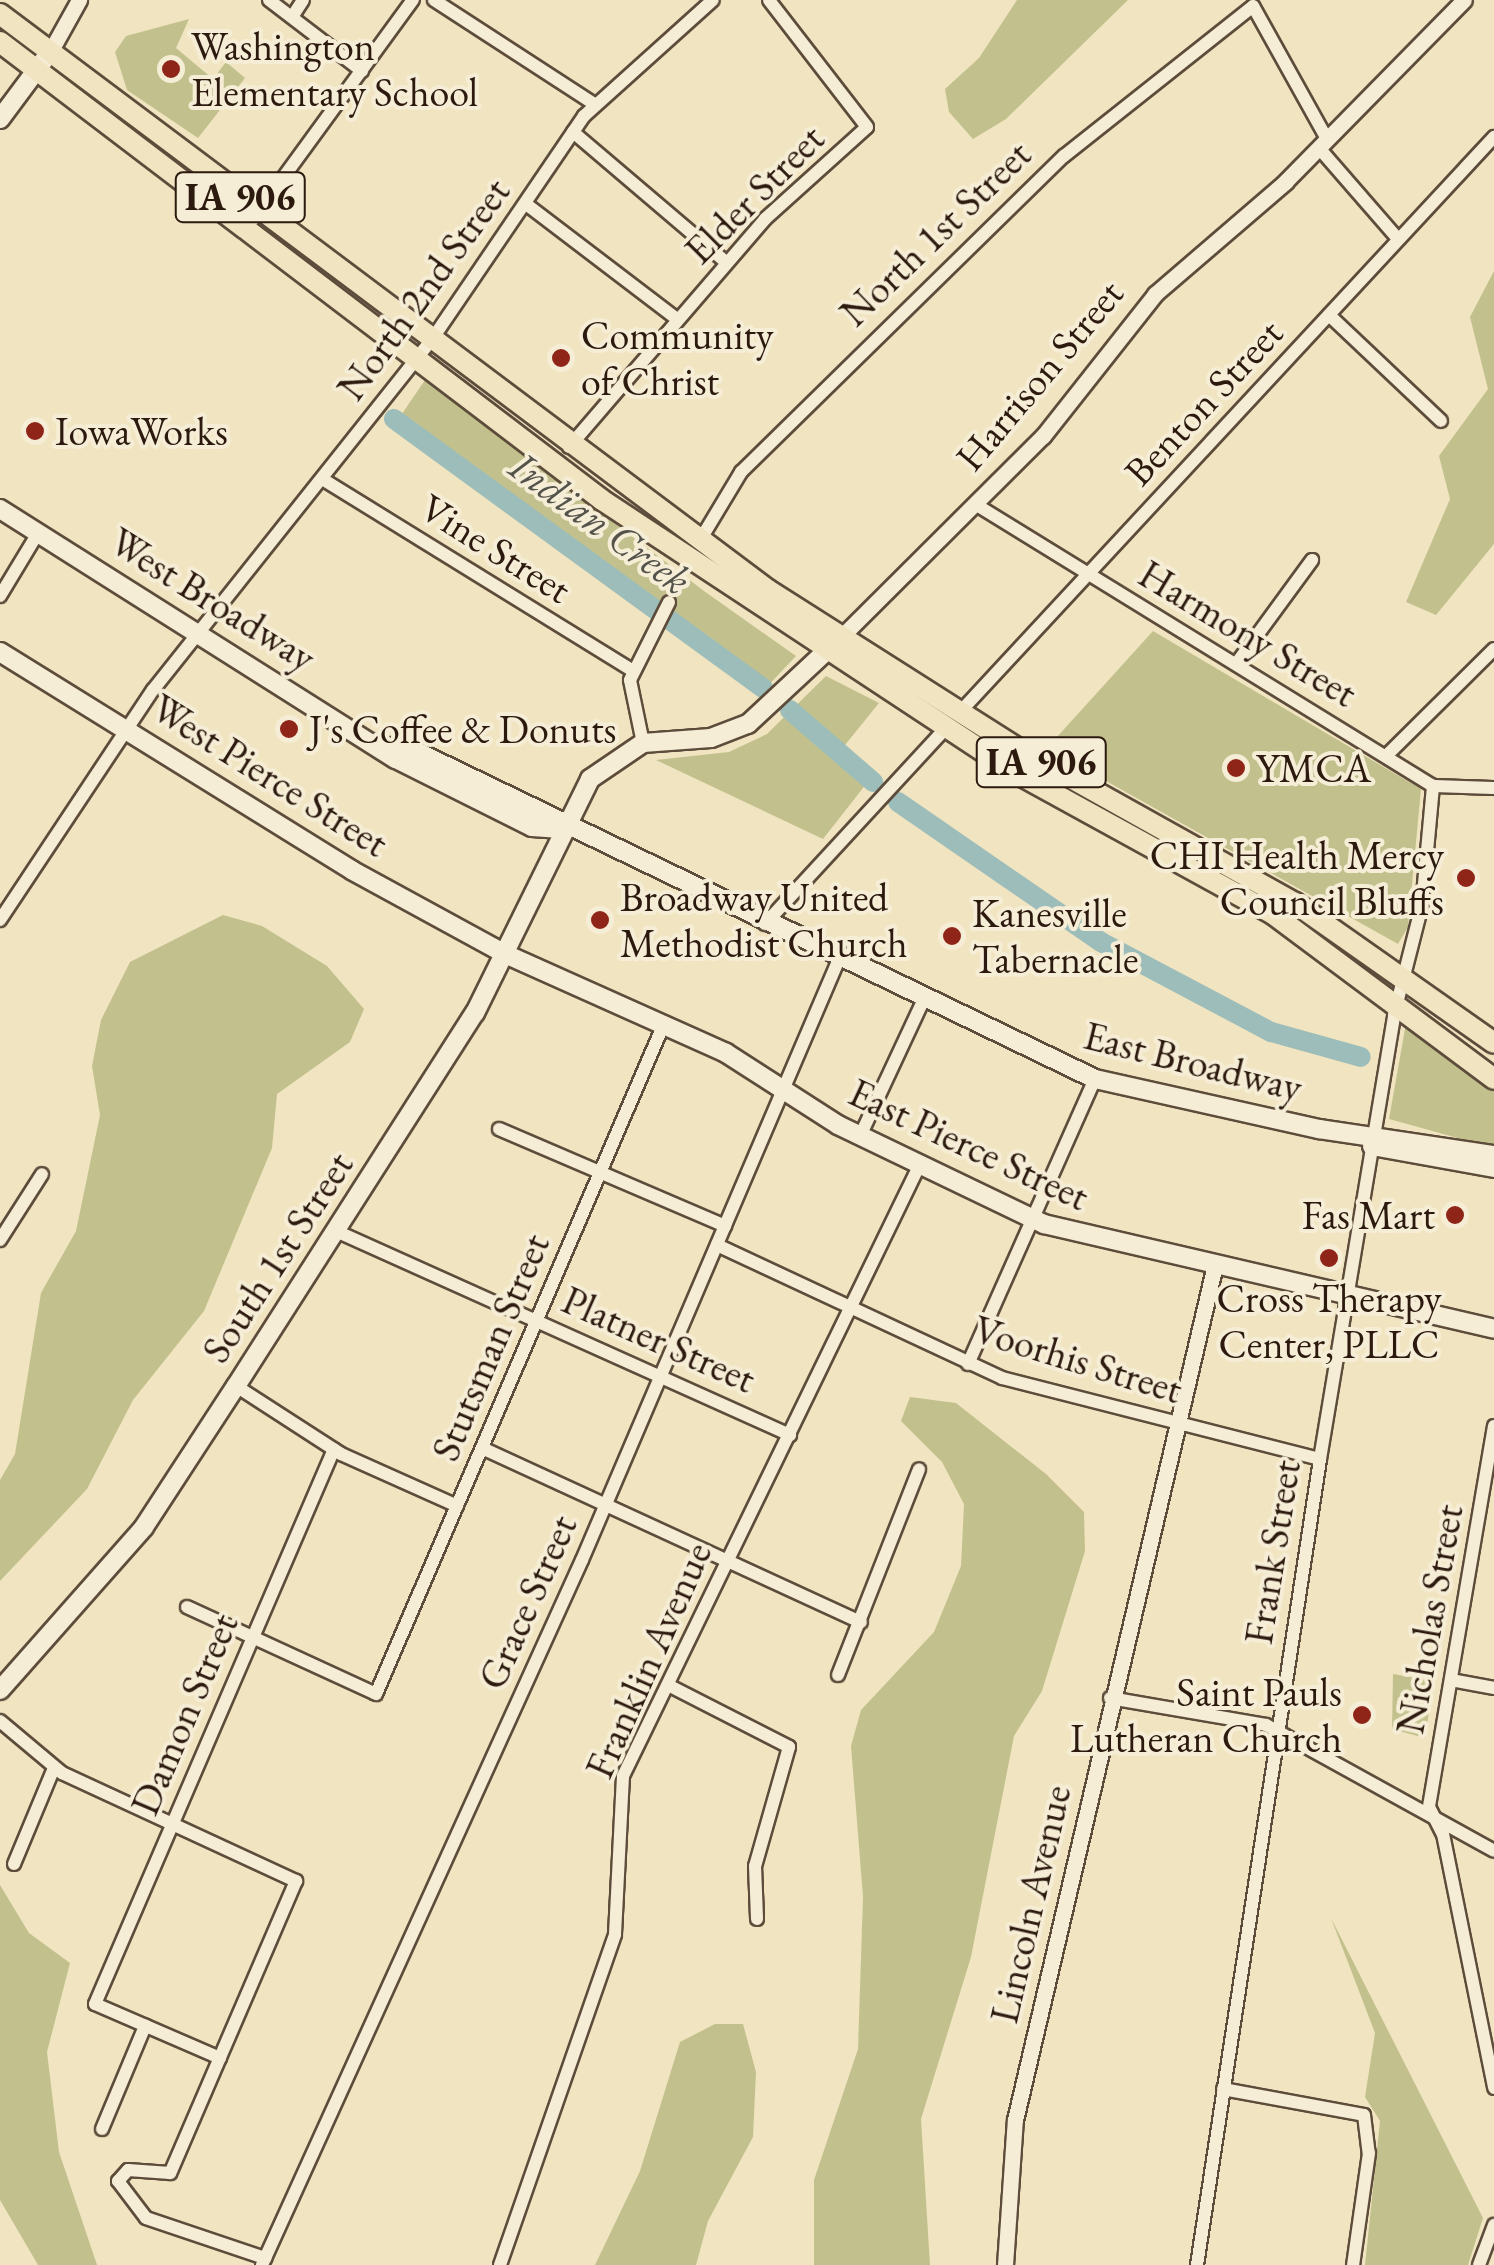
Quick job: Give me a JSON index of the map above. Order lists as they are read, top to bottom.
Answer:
{
  "streets": {
    "main road": [
      "IA 906",
      "Harrison Street",
      "West Broadway",
      "West Pierce Street",
      "East Broadway",
      "East Pierce Street",
      "South 1st Street"
    ],
    "street": [
      "Elder Street",
      "North 1st Street",
      "North 2nd Street",
      "Benton Street",
      "Vine Street",
      "Harmony Street",
      "Platner Street",
      "Stutsman Street",
      "Voorhis Street",
      "Frank Street",
      "Grace Street",
      "Nicholas Street",
      "Franklin Avenue",
      "Damon Street",
      "Lincoln Avenue"
    ]
  },
  "crossings": [
    ["Elder Street", "IA 906"],
    ["IA 906", "North 1st Street"],
    ["IA 906", "North 2nd Street"],
    ["IA 906", "Harrison Street"],
    ["IA 906", "Benton Street"],
    ["IA 906", "Frank Street"],
    ["North 1st Street", "Harrison Street"],
    ["North 2nd Street", "Vine Street"],
    ["North 2nd Street", "West Broadway"],
    ["North 2nd Street", "West Pierce Street"],
    ["Harrison Street", "Harmony Street"],
    ["Benton Street", "Harmony Street"],
    ["West Broadway", "East Broadway"],
    ["West Broadway", "South 1st Street"],
    ["Harmony Street", "Frank Street"],
    ["West Pierce Street", "East Pierce Street"],
    ["West Pierce Street", "South 1st Street"],
    ["East Broadway", "South 1st Street"],
    ["East Broadway", "Frank Street"],
    ["East Broadway", "Grace Street"],
    ["East Pierce Street", "South 1st Street"],
    ["East Pierce Street", "Stutsman Street"],
    ["East Pierce Street", "Frank Street"],
    ["East Pierce Street", "Grace Street"],
    ["East Pierce Street", "Franklin Avenue"],
    ["East Pierce Street", "Lincoln Avenue"],
    ["South 1st Street", "Platner Street"],
    ["Platner Street", "Stutsman Street"],
    ["Platner Street", "Grace Street"],
    ["Platner Street", "Franklin Avenue"],
    ["Stutsman Street", "Damon Street"],
    ["Voorhis Street", "Frank Street"],
    ["Voorhis Street", "Grace Street"],
    ["Voorhis Street", "Franklin Avenue"],
    ["Voorhis Street", "Lincoln Avenue"]
  ],
  "water": ["Indian Creek"],
  "places": [
    "Washington Elementary School",
    "Community of Christ",
    "IowaWorks",
    "J's Coffee & Donuts",
    "YMCA",
    "CHI Health Mercy Council Bluffs",
    "Broadway United Methodist Church",
    "Kanesville Tabernacle",
    "Fas Mart",
    "Cross Therapy Center, PLLC",
    "Saint Pauls Lutheran Church"
  ]
}
